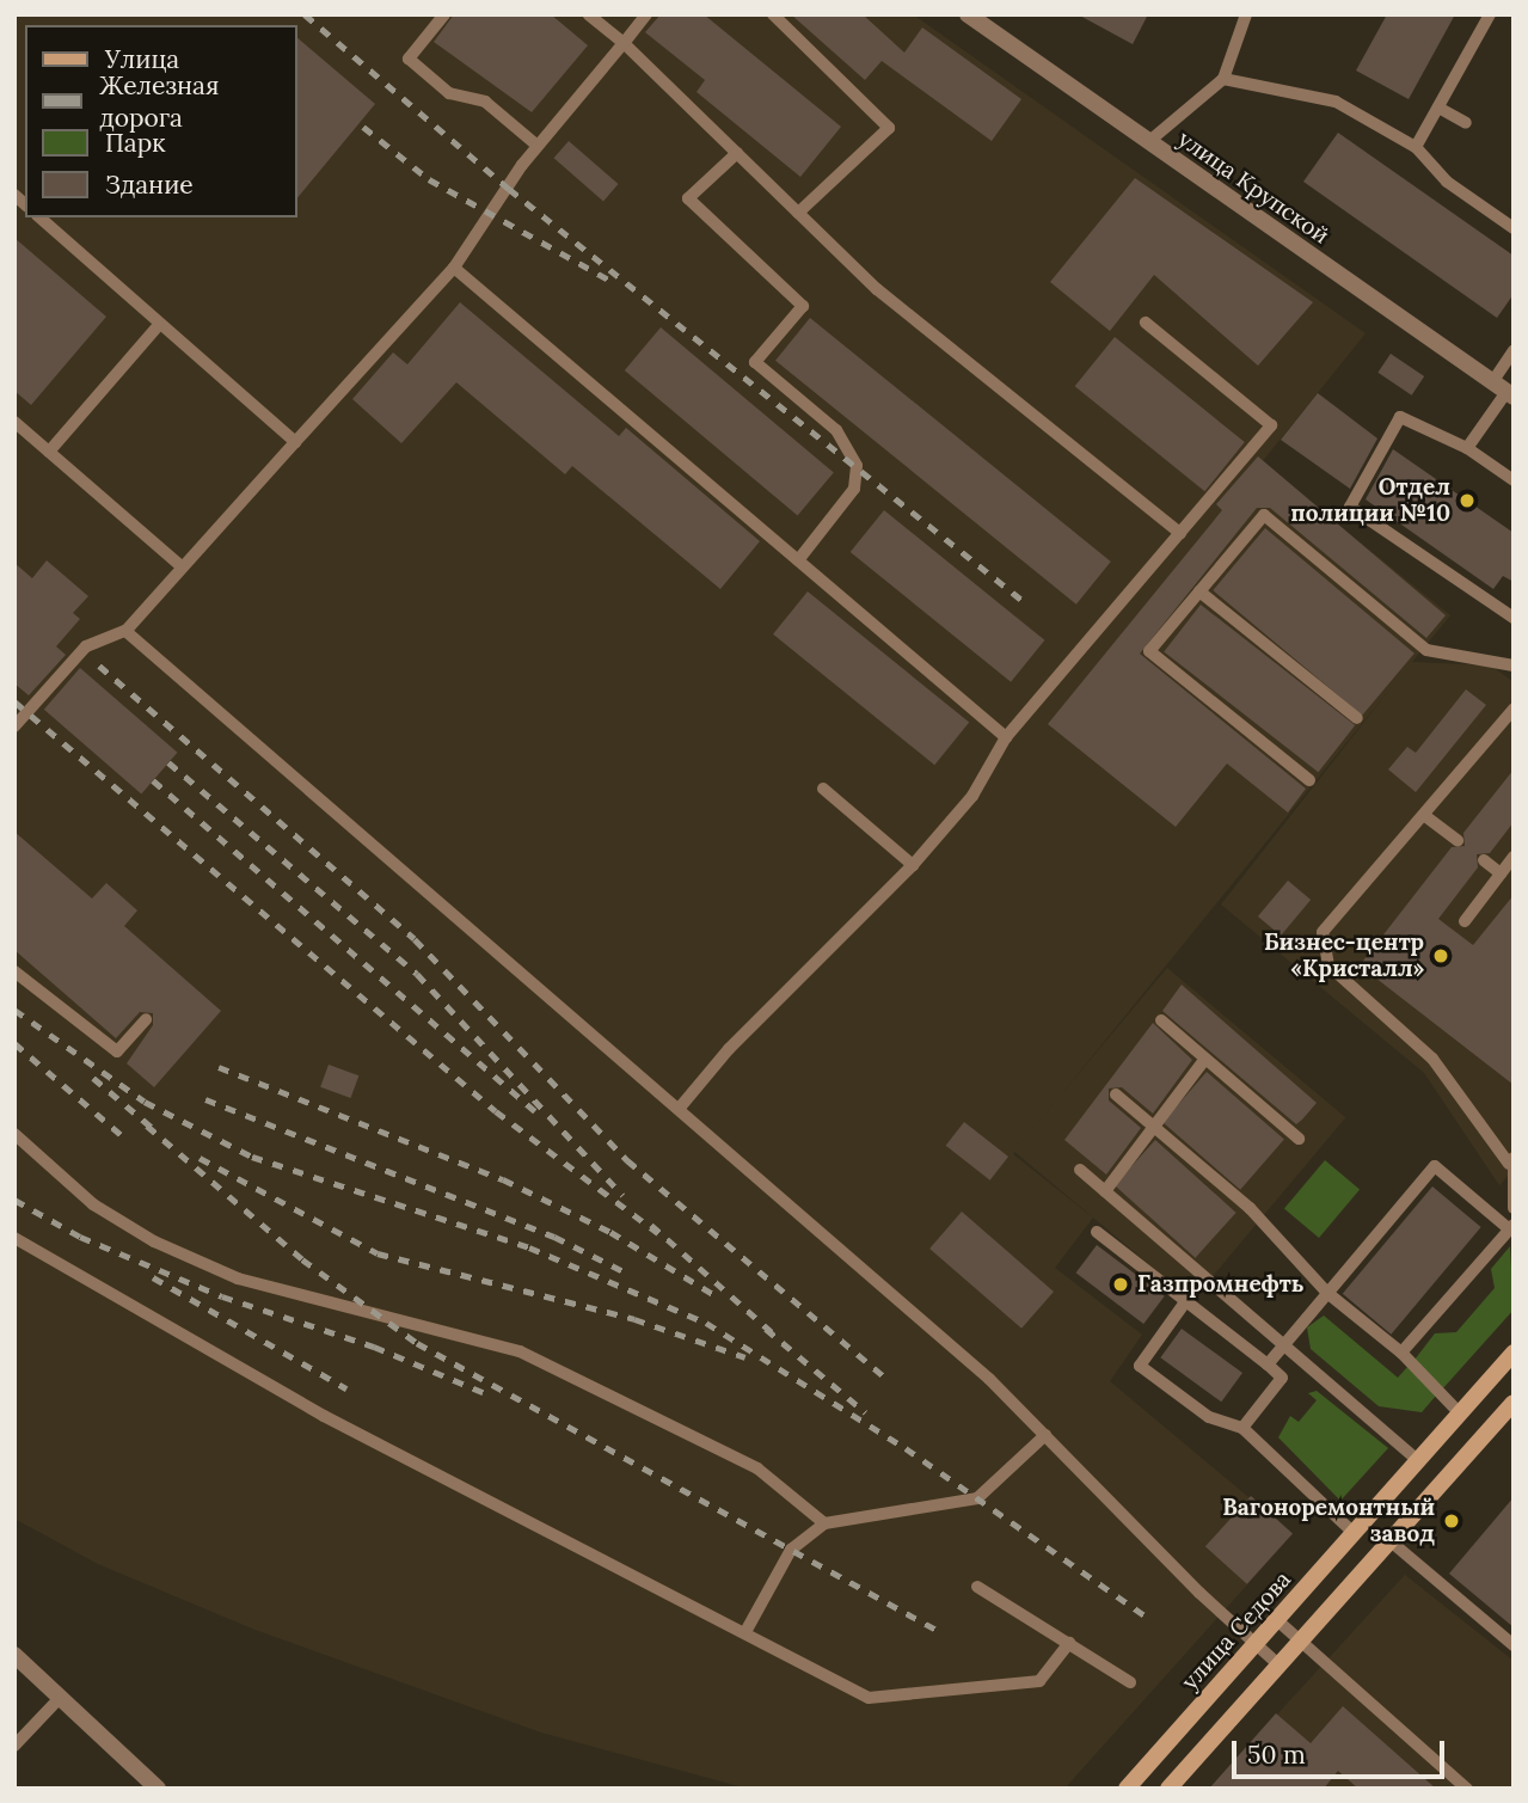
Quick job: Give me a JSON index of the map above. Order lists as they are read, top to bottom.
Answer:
{
  "streets": {
    "main road": ["улица Седова"],
    "street": ["улица Крупской"]
  },
  "places": [
    "Отдел полиции №10",
    "Бизнес-центр «Кристалл»",
    "Газпромнефть",
    "Вагоноремонтный завод"
  ],
  "legend": [
    "Улица",
    "Железная дорога",
    "Парк",
    "Здание"
  ],
  "scale_bar": "50 m"
}
